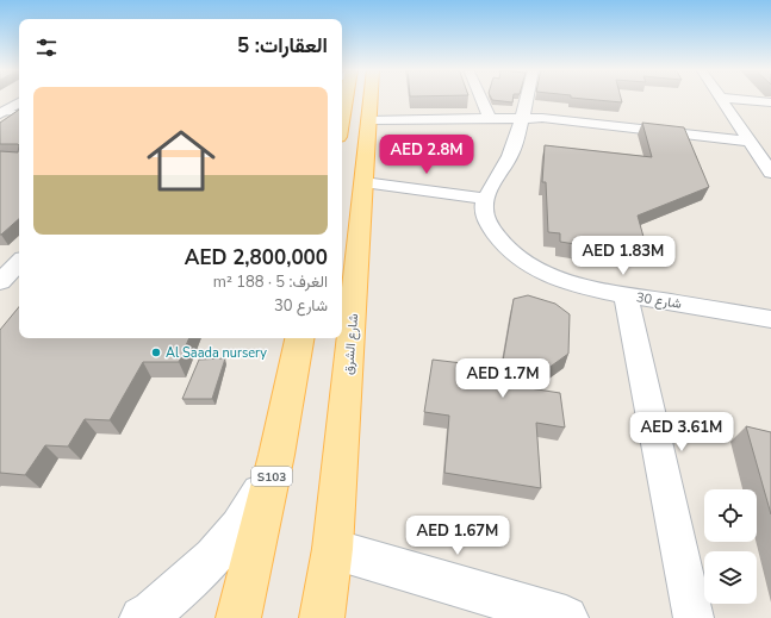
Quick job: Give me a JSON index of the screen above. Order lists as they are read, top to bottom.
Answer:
{
  "streets": {
    "main road": ["شارع الشرق", "S103"],
    "street": ["شارع 30"]
  },
  "places": ["Al Saada nursery"],
  "page": {
    "heading": "العقارات: 5",
    "list": [
      {
        "name": "AED 2,800,000",
        "note": "الغرف: 5 · 188 m² · شارع 30"
      }
    ],
    "price": [
      "AED 2.8M",
      "AED 1.83M",
      "AED 1.7M",
      "AED 3.61M",
      "AED 1.67M"
    ]
  }
}
